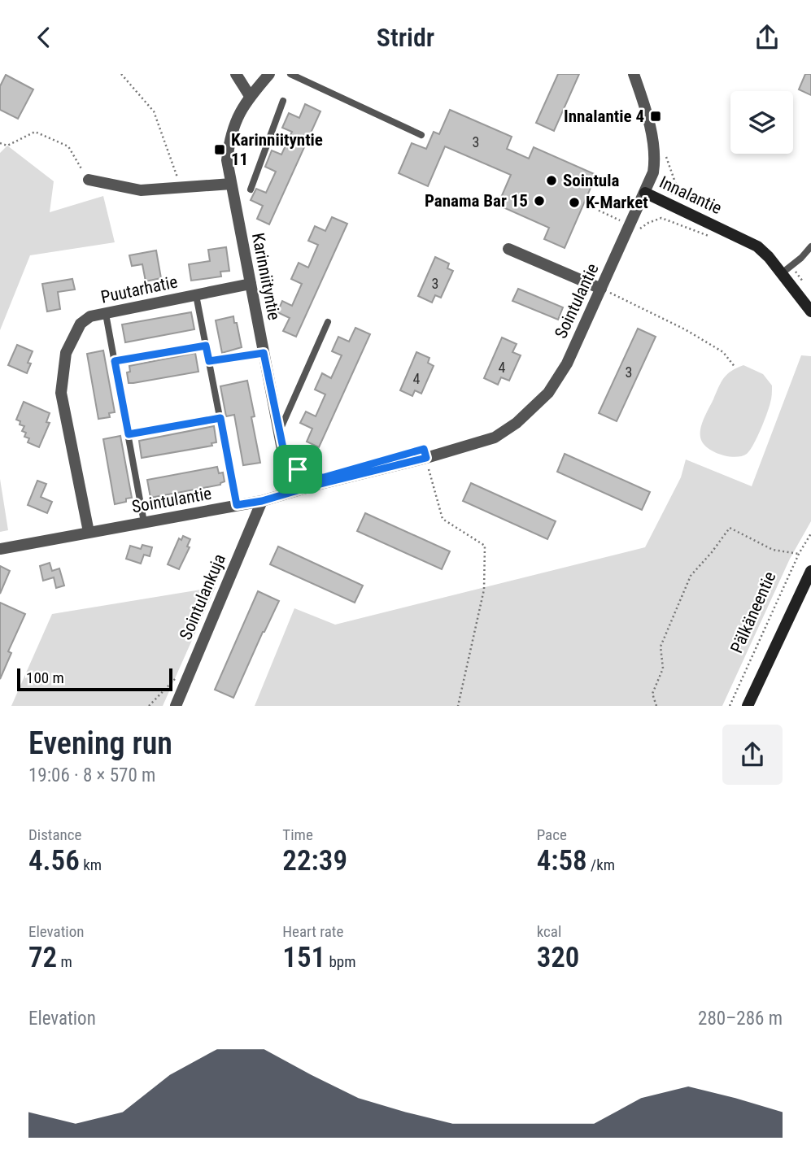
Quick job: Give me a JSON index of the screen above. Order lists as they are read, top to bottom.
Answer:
{
  "streets": {
    "street": [
      "Innalantie",
      "Karinniityntie",
      "Puutarhatie",
      "Sointulantie",
      "Sointulankuja",
      "Pälkäneentie"
    ]
  },
  "crossings": [
    ["Innalantie", "Sointulantie"],
    ["Karinniityntie", "Puutarhatie"],
    ["Karinniityntie", "Sointulantie"],
    ["Puutarhatie", "Sointulantie"],
    ["Sointulantie", "Sointulankuja"]
  ],
  "places": {
    "transit": ["Innalantie 4", "Karinniityntie 11"],
    "other": ["Sointula", "Panama Bar 15", "K-Market"]
  },
  "house_numbers": [
    "3",
    "3",
    "4",
    "3",
    "4"
  ],
  "scale_bar": "100 m",
  "page": {
    "header": "Stridr",
    "scale": "100 m",
    "heading": ["Evening run", "19:06 · 8 × 570 m"],
    "stats": [
      ["Distance", "4.56 km"],
      ["Time", "22:39"],
      ["Pace", "4:58 /km"],
      ["Elevation", "72 m"],
      ["Heart rate", "151 bpm"],
      ["kcal", "320"]
    ],
    "chart": ["Elevation", "280–286 m"]
  }
}
